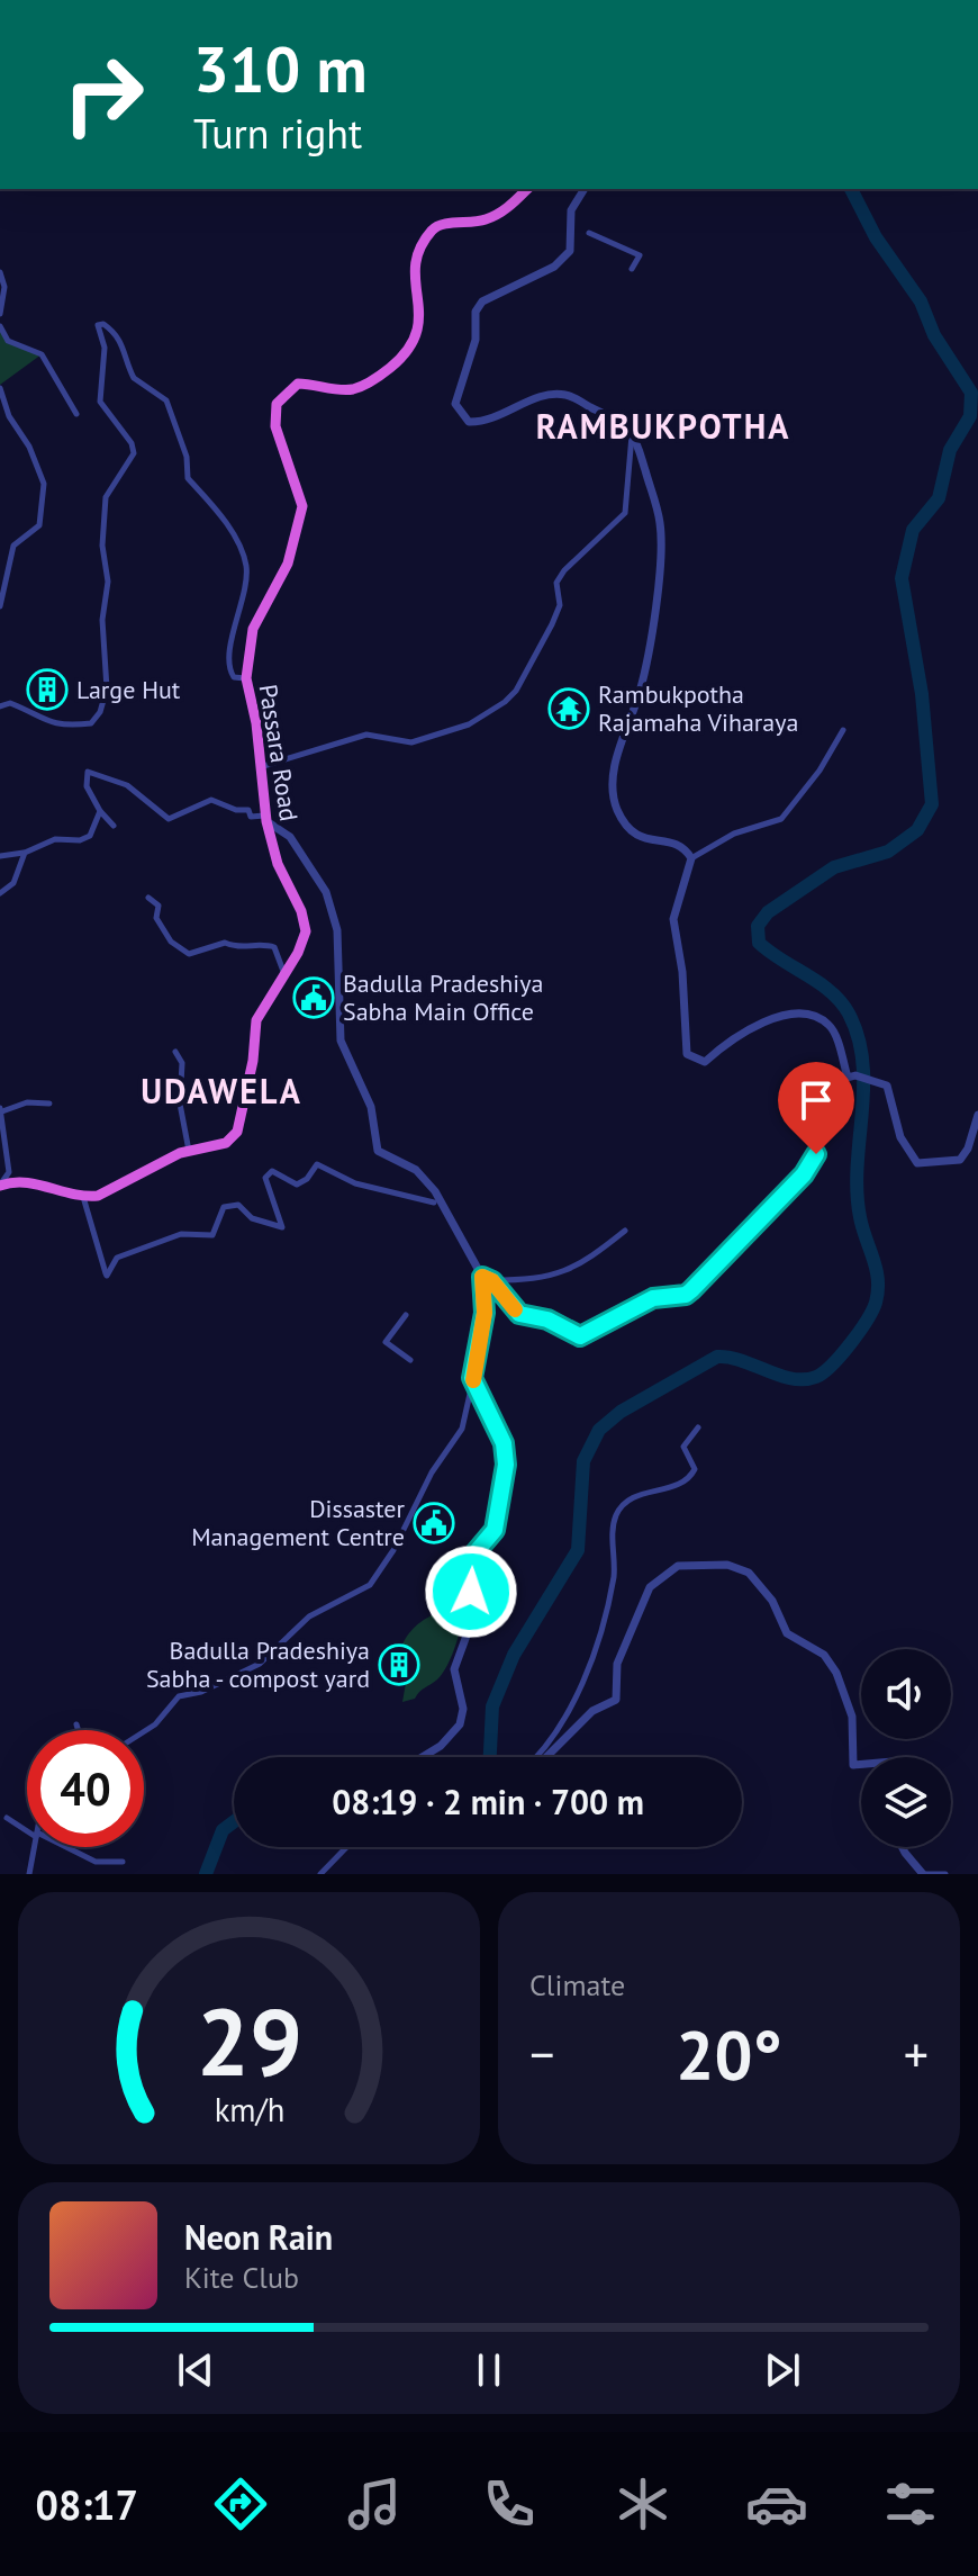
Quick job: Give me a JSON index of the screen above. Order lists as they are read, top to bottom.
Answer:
{
  "streets": {
    "highway": ["Passara Road"]
  },
  "districts": ["RAMBUKPOTHA", "UDAWELA"],
  "places": {
    "building": ["Large Hut", "Badulla Pradeshiya Sabha - compost yard"],
    "temple": ["Rambukpotha Rajamaha Viharaya"],
    "public building": ["Badulla Pradeshiya Sabha Main Office", "Dissaster Management Centre"]
  },
  "page": {
    "turn": ["310 m", "Turn right"],
    "limit": "40",
    "trip": "08:19 · 2 min · 700 m",
    "tile": "Climate",
    "heat": ["−", "20°", "+"],
    "song": ["Neon Rain", "Kite Club"],
    "tabs": "08:17",
    "gauge": ["29", "km/h"]
  }
}
